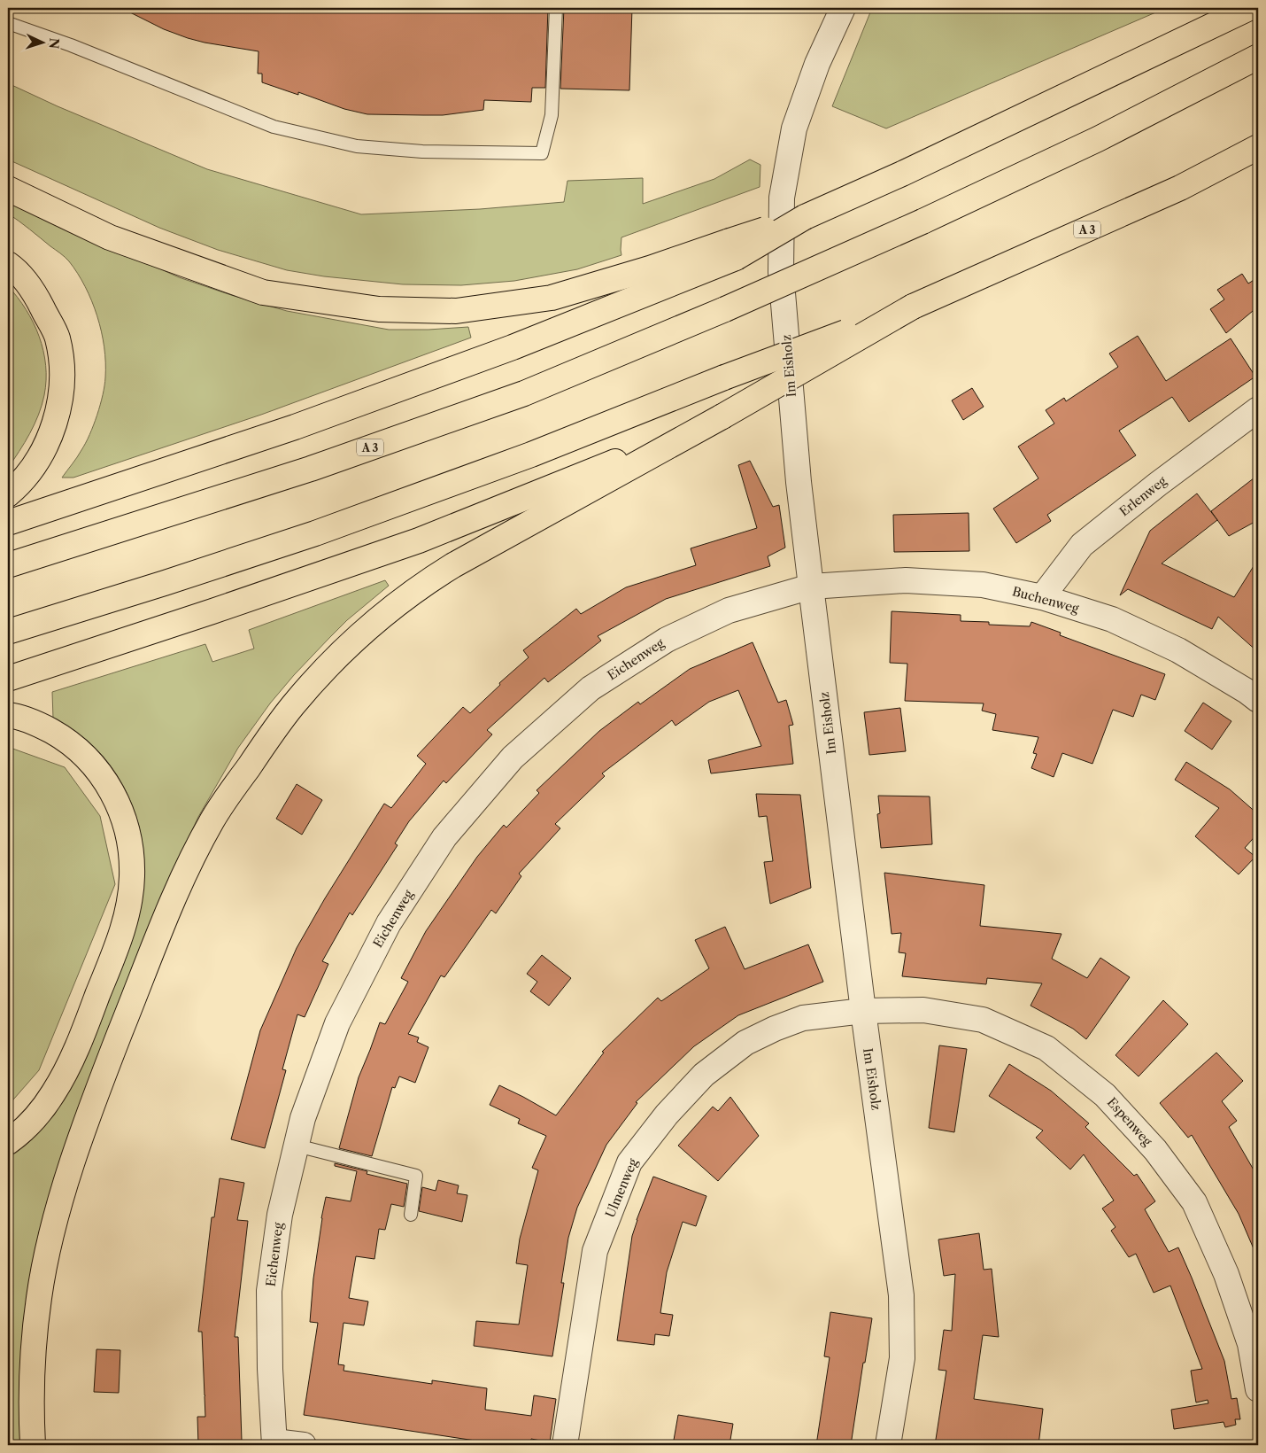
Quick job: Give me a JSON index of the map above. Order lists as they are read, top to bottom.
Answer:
{
  "streets": {
    "highway": ["A 3"],
    "street": [
      "Im Eisholz",
      "Erlenweg",
      "Buchenweg",
      "Eichenweg",
      "Espenweg",
      "Ulmenweg"
    ]
  },
  "crossings": [
    ["Im Eisholz", "Buchenweg"],
    ["Im Eisholz", "Eichenweg"],
    ["Im Eisholz", "Espenweg"],
    ["Im Eisholz", "Ulmenweg"],
    ["Erlenweg", "Buchenweg"],
    ["Buchenweg", "Eichenweg"],
    ["Espenweg", "Ulmenweg"]
  ],
  "north": "right"
}
